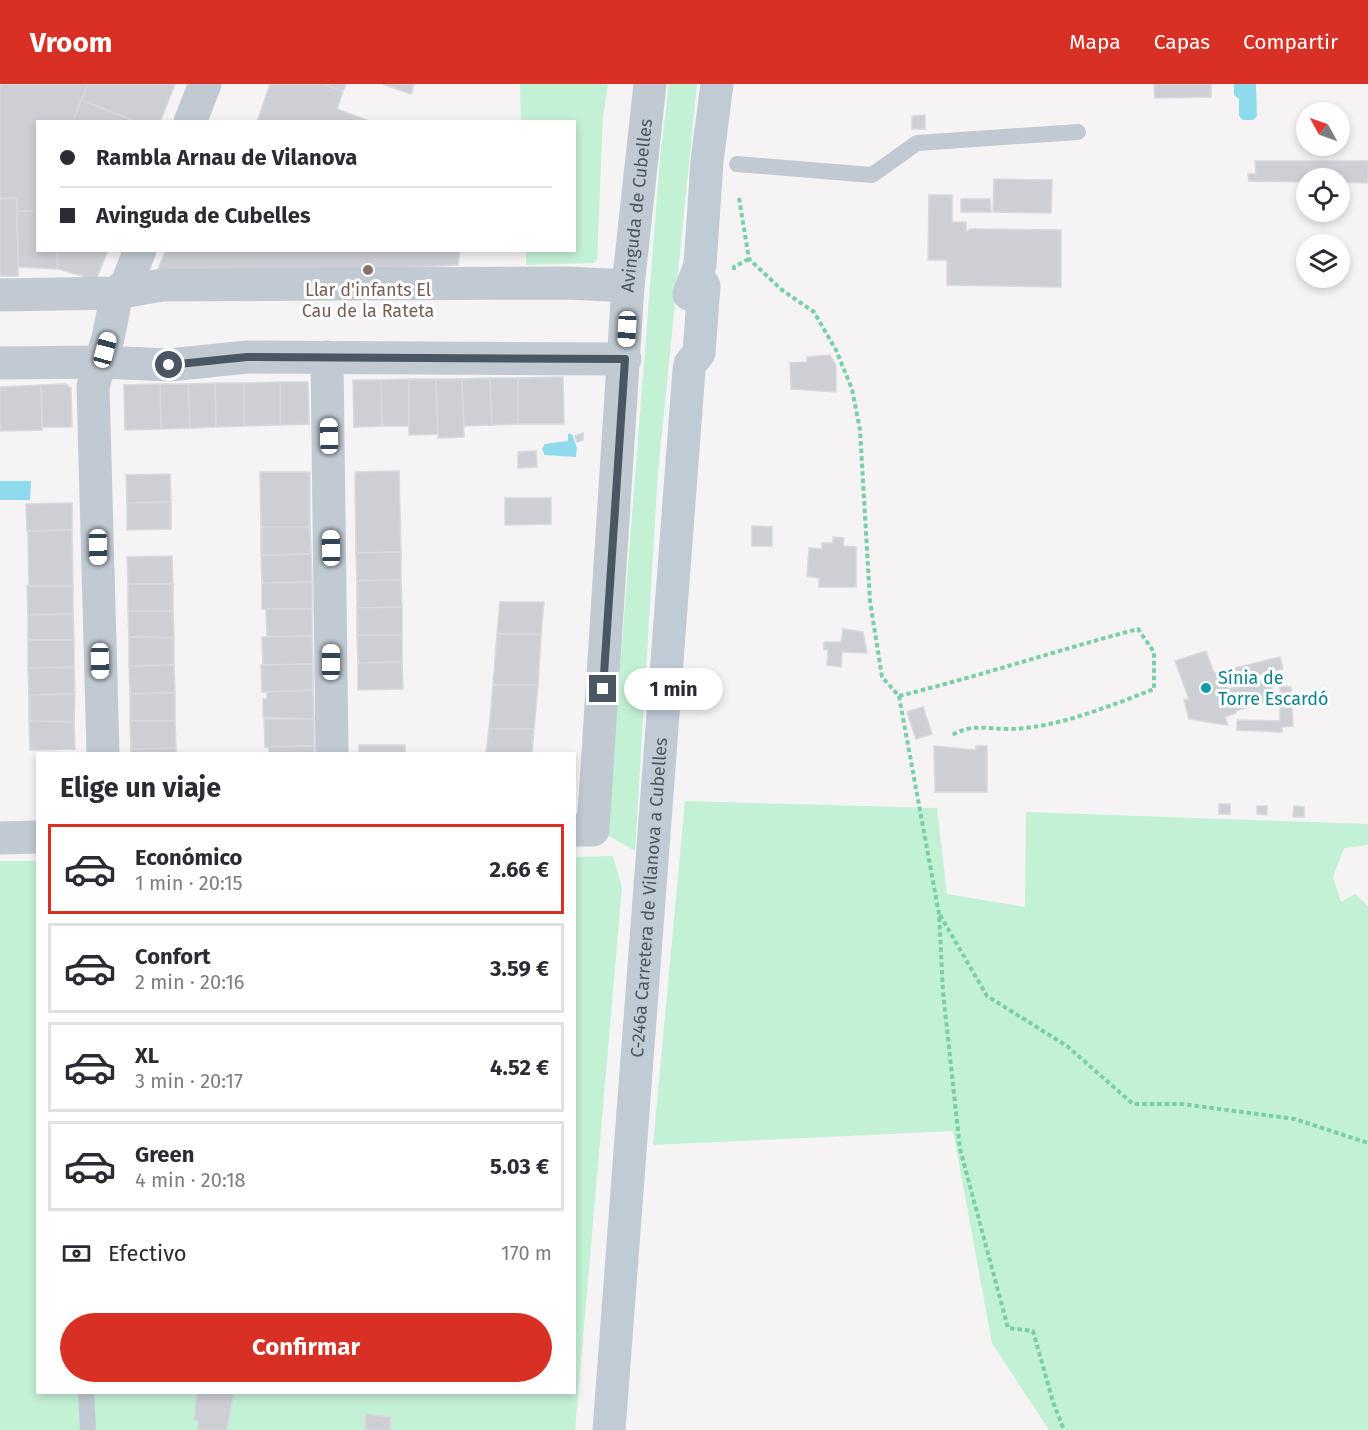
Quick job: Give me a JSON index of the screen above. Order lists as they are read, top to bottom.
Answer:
{
  "streets": {
    "street": ["Avinguda de Cubelles", "C-246a Carretera de Vilanova a Cubelles"]
  },
  "places": ["Llar d'infants El Cau de la Rateta", "Sínia de Torre Escardó"],
  "north": "top left",
  "page": {
    "header": "Vroom",
    "nav": ["Mapa", "Capas", "Compartir"],
    "banner": ["Rambla Arnau de Vilanova", "Avinguda de Cubelles"],
    "bubble": "1 min",
    "heading": "Elige un viaje",
    "list": [
      {
        "name": "Económico",
        "note": "1 min · 20:15",
        "value": "2.66 €"
      },
      {
        "name": "Confort",
        "note": "2 min · 20:16",
        "value": "3.59 €"
      },
      {
        "name": "XL",
        "note": "3 min · 20:17",
        "value": "4.52 €"
      },
      {
        "name": "Green",
        "note": "4 min · 20:18",
        "value": "5.03 €"
      }
    ],
    "pay": ["Efectivo", "170 m"],
    "buttons": "Confirmar"
  }
}
